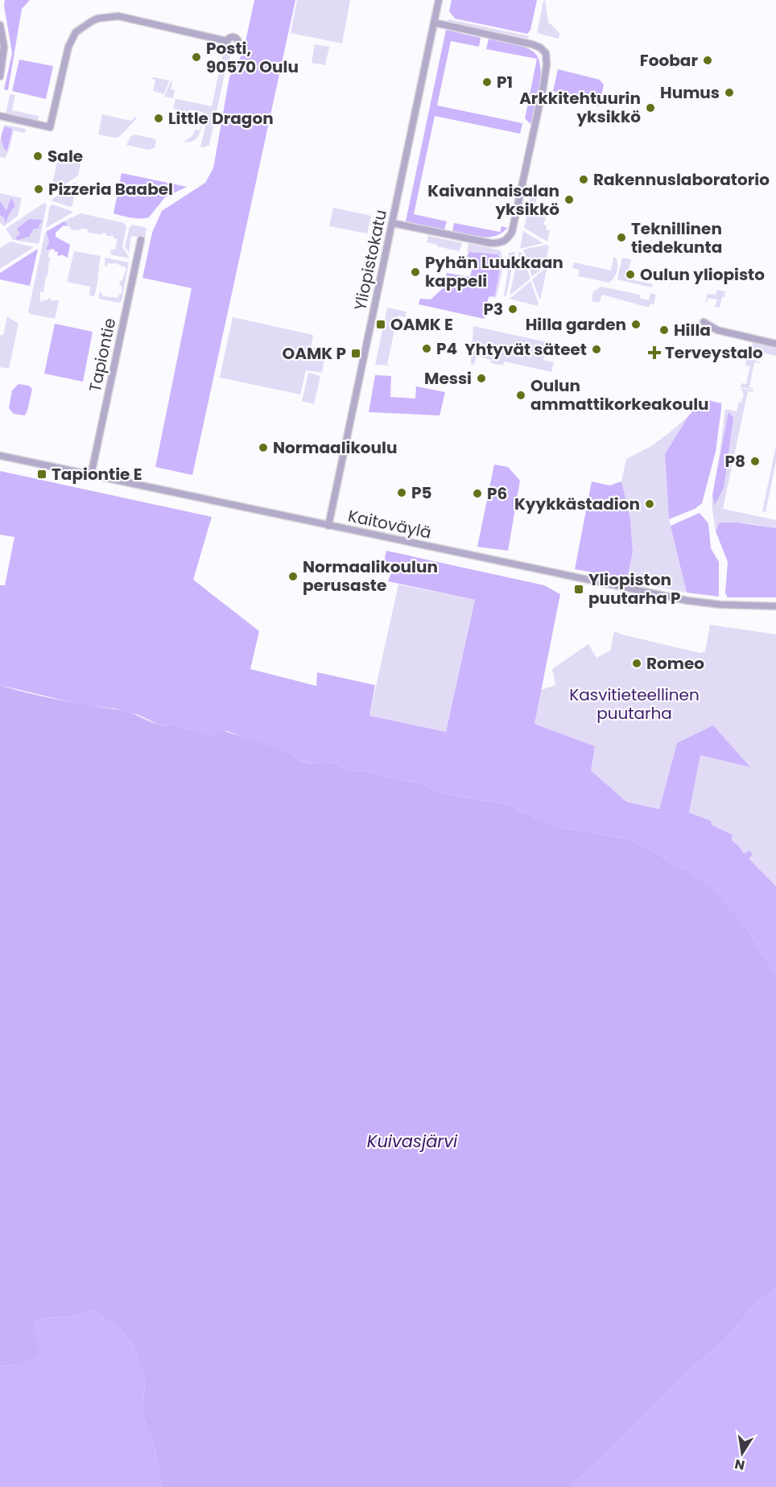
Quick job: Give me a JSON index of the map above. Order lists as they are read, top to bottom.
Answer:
{
  "streets": {
    "street": ["Yliopistokatu", "Tapiontie", "Kaitoväylä"]
  },
  "crossings": [
    ["Yliopistokatu", "Kaitoväylä"],
    ["Tapiontie", "Kaitoväylä"]
  ],
  "water": ["Kuivasjärvi"],
  "parks": ["Kasvitieteellinen puutarha"],
  "places": {
    "other": [
      "Posti, 90570 Oulu",
      "Foobar",
      "P1",
      "Humus",
      "Arkkitehtuurin yksikkö",
      "Little Dragon",
      "Sale",
      "Rakennuslaboratorio",
      "Pizzeria Baabel",
      "Kaivannaisalan yksikkö",
      "Teknillinen tiedekunta",
      "Pyhän Luukkaan kappeli",
      "Oulun yliopisto",
      "P3",
      "Hilla garden",
      "Hilla",
      "P4",
      "Yhtyvät säteet",
      "Messi",
      "Oulun ammattikorkeakoulu",
      "Normaalikoulu",
      "P8",
      "P5",
      "P6",
      "Kyykkästadion",
      "Normaalikoulun perusaste",
      "Romeo"
    ],
    "transit": [
      "OAMK E",
      "OAMK P",
      "Tapiontie E",
      "Yliopiston puutarha P"
    ],
    "health": ["Terveystalo"]
  },
  "north": "bottom"
}
